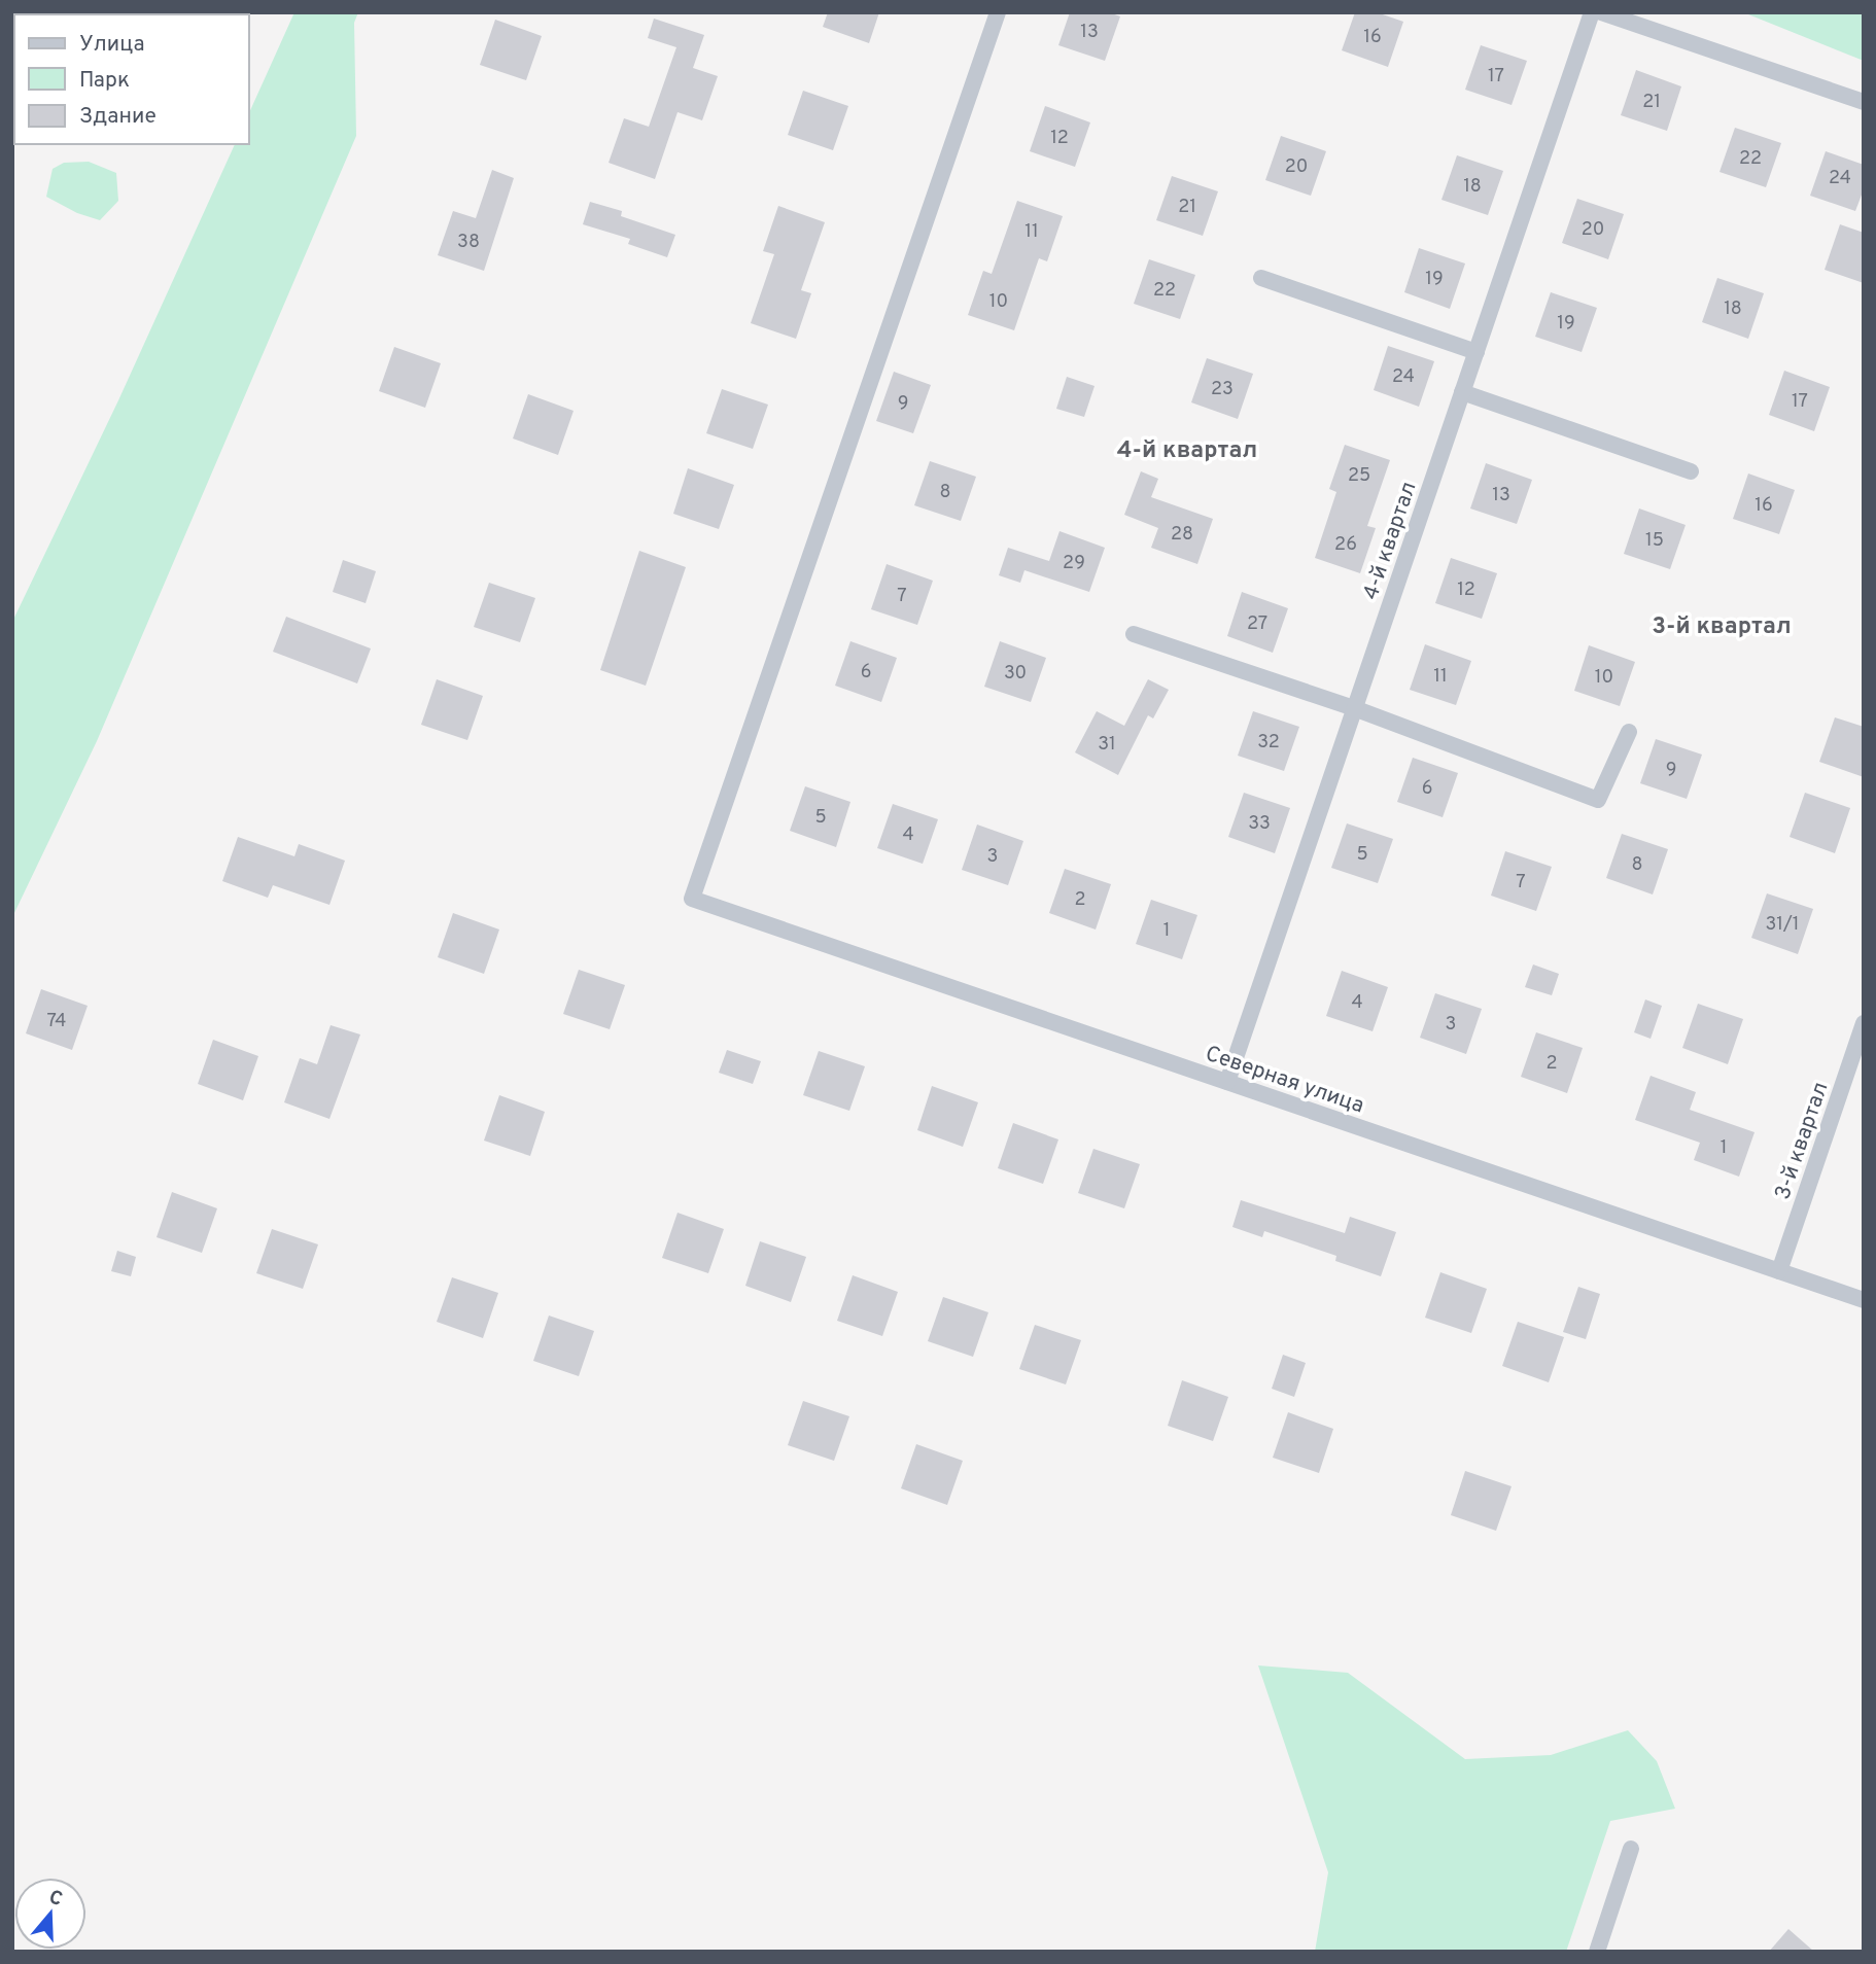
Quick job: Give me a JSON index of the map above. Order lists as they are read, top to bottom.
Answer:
{
  "streets": {
    "street": ["4-й квартал", "Северная улица", "3-й квартал"]
  },
  "crossings": [
    ["4-й квартал", "Северная улица"],
    ["Северная улица", "3-й квартал"]
  ],
  "districts": ["4-й квартал", "3-й квартал"],
  "house_numbers": [
    "13",
    "16",
    "17",
    "21",
    "12",
    "22",
    "20",
    "24",
    "18",
    "21",
    "20",
    "11",
    "38",
    "19",
    "22",
    "10",
    "18",
    "19",
    "24",
    "23",
    "17",
    "9",
    "25",
    "8",
    "13",
    "16",
    "28",
    "15",
    "26",
    "29",
    "12",
    "7",
    "27",
    "6",
    "30",
    "11",
    "10",
    "32",
    "31",
    "9",
    "6",
    "5",
    "33",
    "4",
    "5",
    "3",
    "8",
    "7",
    "2",
    "31/1",
    "1",
    "4",
    "74",
    "3",
    "2",
    "1"
  ],
  "legend": ["Улица", "Парк", "Здание"],
  "north": "top"
}
